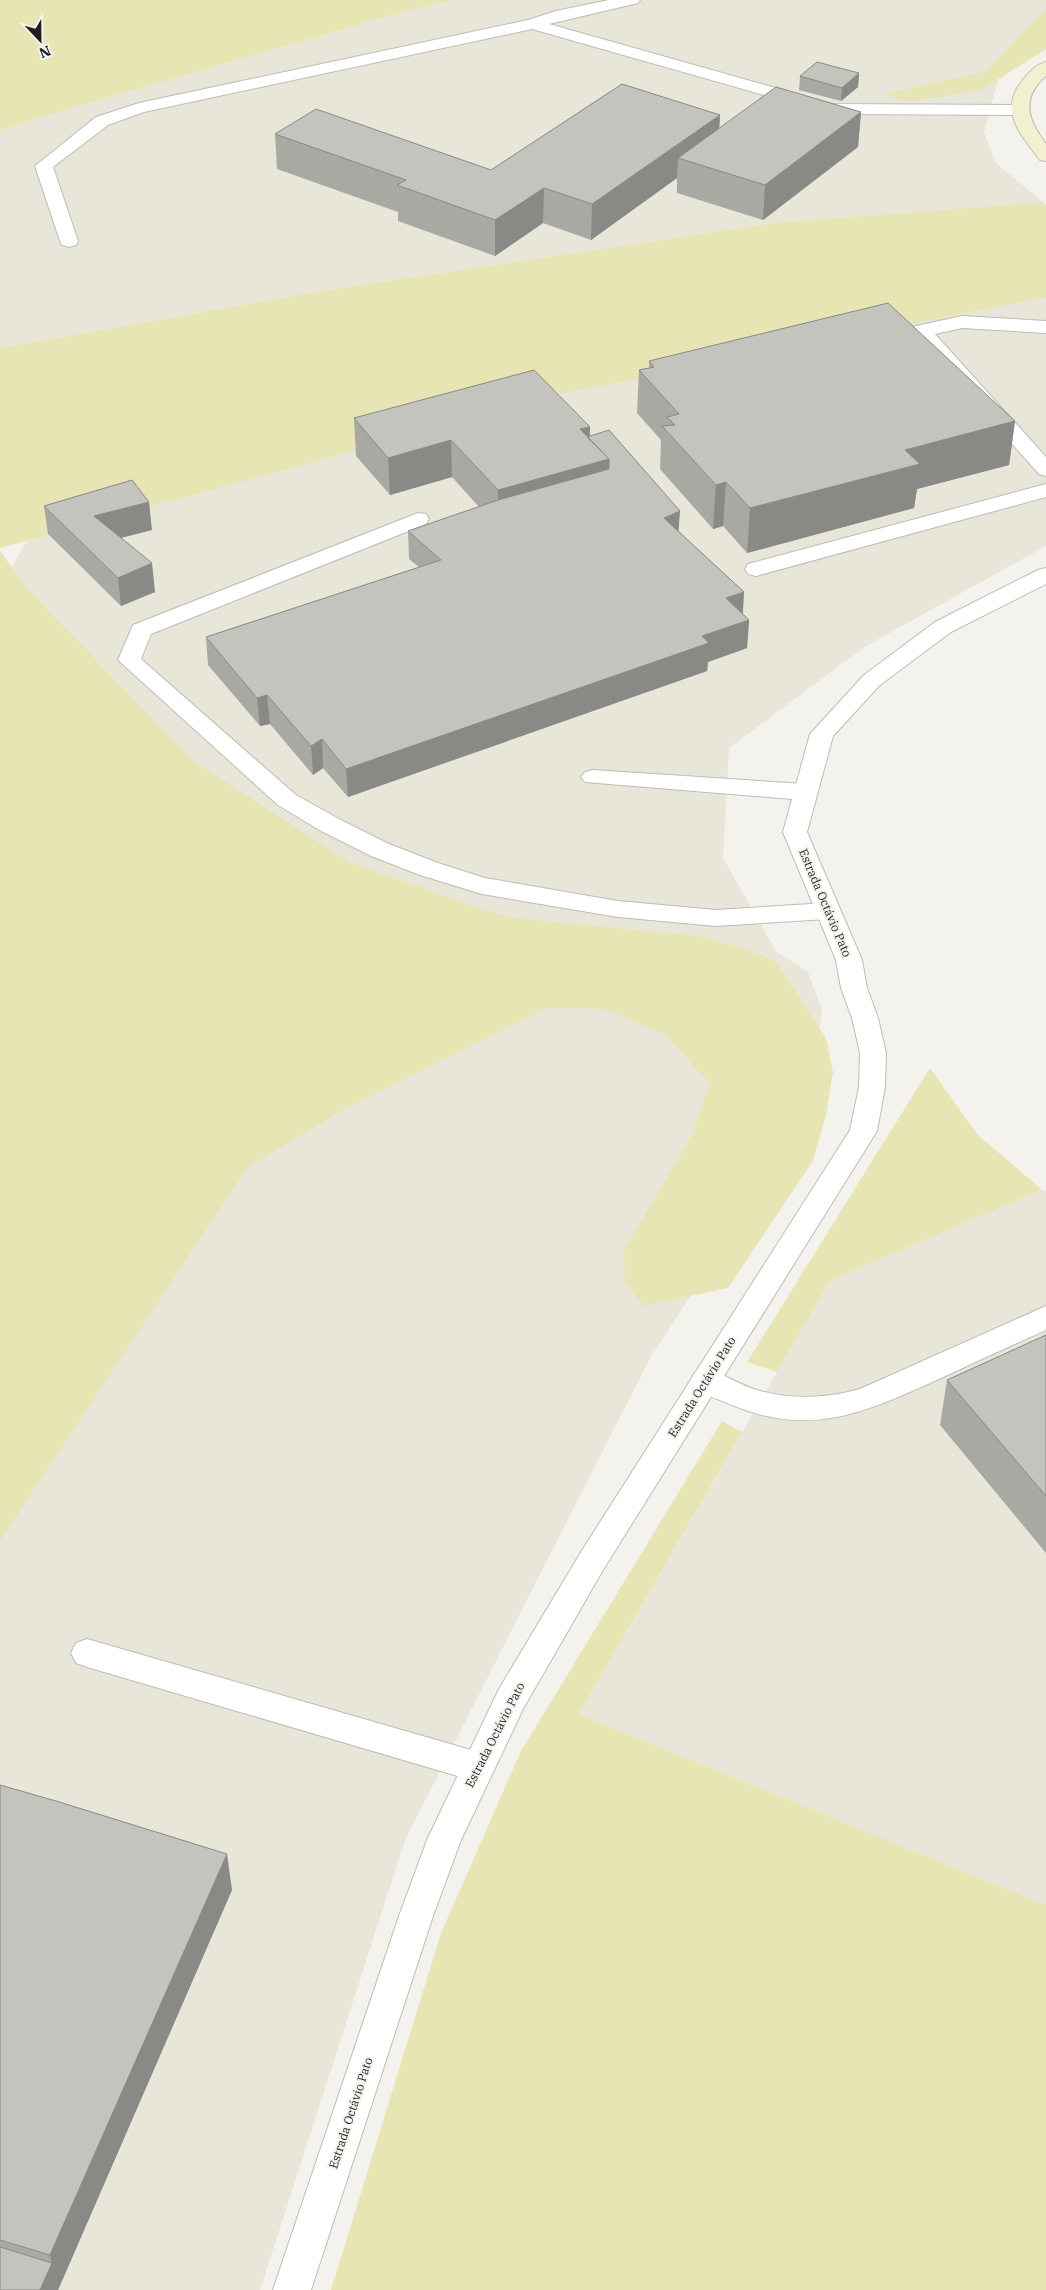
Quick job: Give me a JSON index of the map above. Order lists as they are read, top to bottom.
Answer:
{
  "streets": {
    "street": ["Estrada Octávio Pato"]
  },
  "north": "bottom"
}
